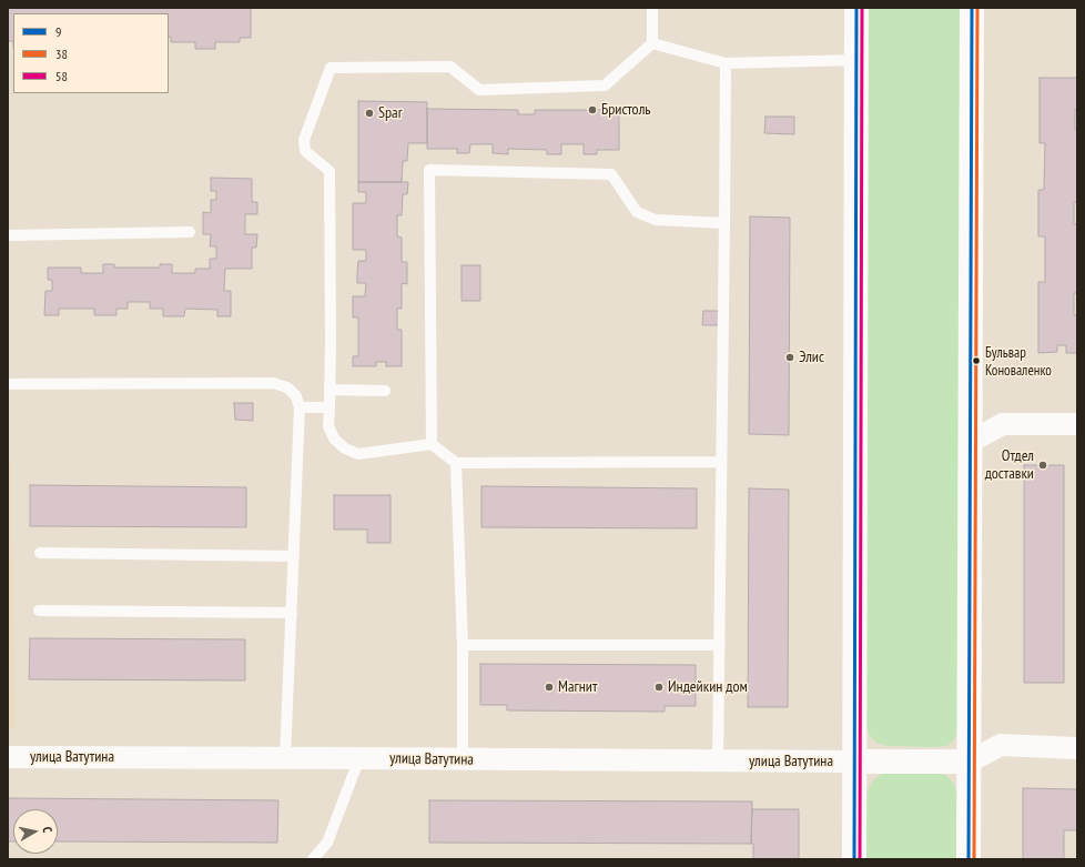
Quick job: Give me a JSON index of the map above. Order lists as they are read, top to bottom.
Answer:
{
  "streets": {
    "street": ["улица Ватутина"]
  },
  "places": [
    "Бристоль",
    "Spar",
    "Элис",
    "Бульвар Коноваленко",
    "Отдел доставки",
    "Магнит",
    "Индейкин дом"
  ],
  "lines": ["transit line 9", "transit line 38", "transit line 58"],
  "legend": ["9", "38", "58"],
  "north": "right"
}
